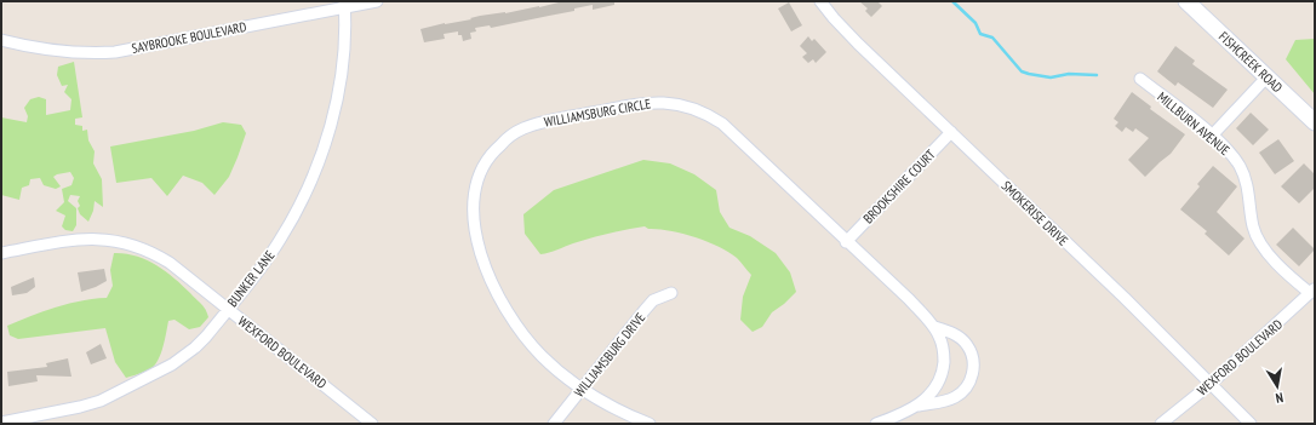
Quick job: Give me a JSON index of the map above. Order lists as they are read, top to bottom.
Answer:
{
  "streets": {
    "main road": ["FISHCREEK ROAD"],
    "street": [
      "SAYBROOKE BOULEVARD",
      "WILLIAMSBURG CIRCLE",
      "MILLBURN AVENUE",
      "BROOKSHIRE COURT",
      "SMOKERISE DRIVE",
      "BUNKER LANE",
      "WEXFORD BOULEVARD",
      "WILLIAMSBURG DRIVE"
    ]
  },
  "crossings": [
    ["SAYBROOKE BOULEVARD", "BUNKER LANE"],
    ["WILLIAMSBURG CIRCLE", "BROOKSHIRE COURT"],
    ["WILLIAMSBURG CIRCLE", "WILLIAMSBURG DRIVE"],
    ["MILLBURN AVENUE", "WEXFORD BOULEVARD"],
    ["BROOKSHIRE COURT", "SMOKERISE DRIVE"],
    ["SMOKERISE DRIVE", "WEXFORD BOULEVARD"],
    ["BUNKER LANE", "WEXFORD BOULEVARD"]
  ],
  "north": "bottom"
}
